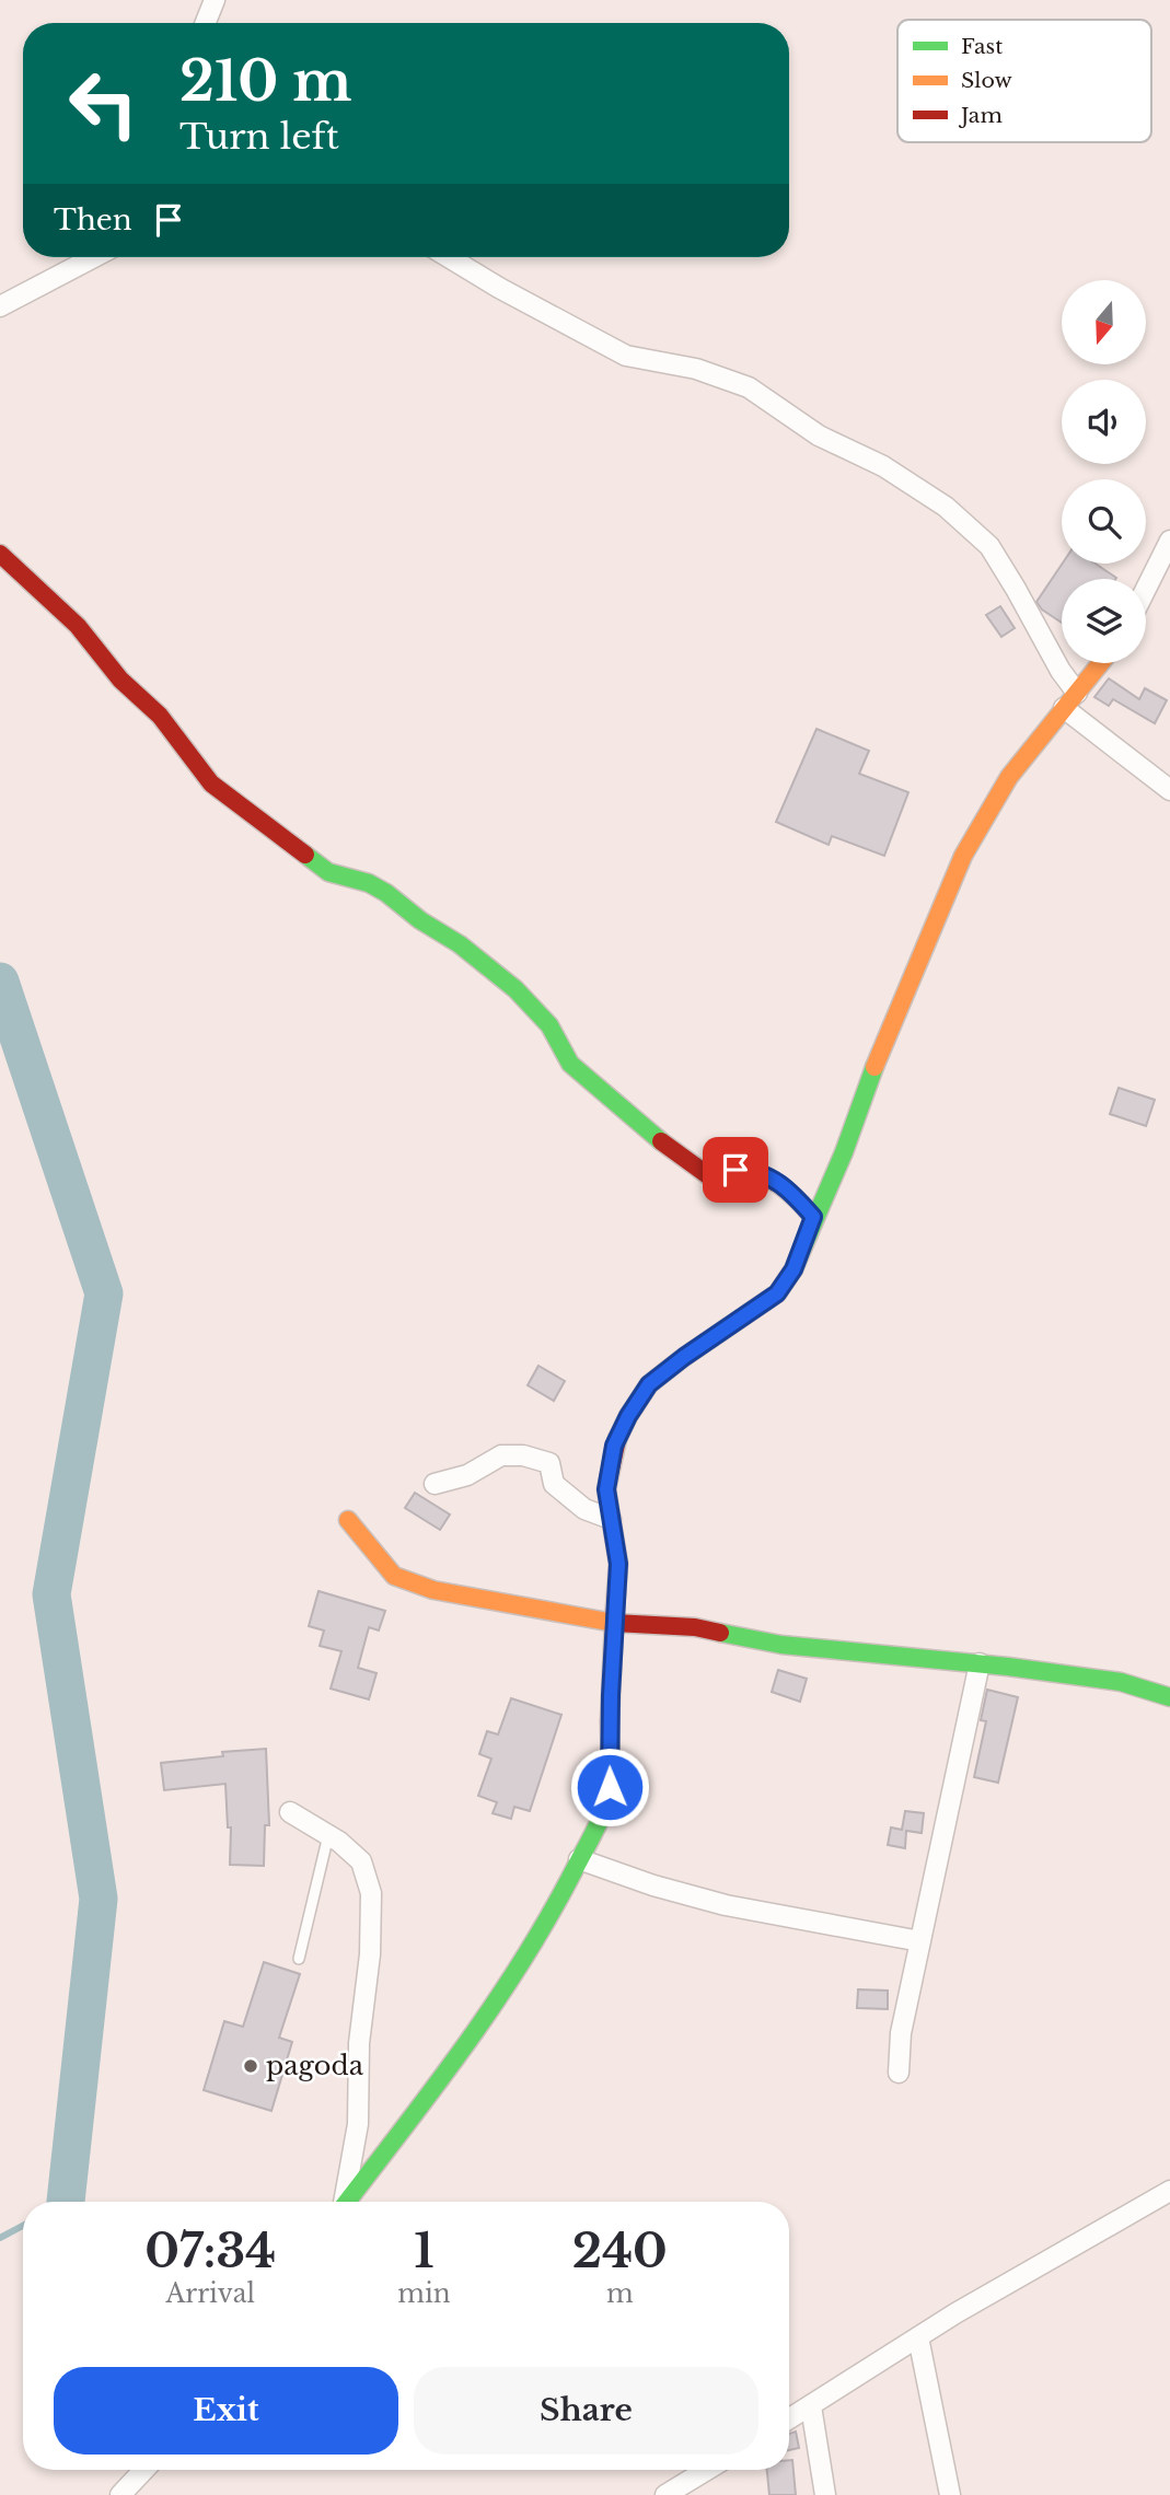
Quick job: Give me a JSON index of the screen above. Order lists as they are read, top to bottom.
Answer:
{
  "places": ["pagoda"],
  "legend": ["Fast", "Slow", "Jam"],
  "north": "bottom",
  "page": {
    "turn": ["210 m", "Turn left"],
    "then": "Then",
    "eta": [
      "07:34",
      "Arrival",
      "1",
      "min",
      "240",
      "m"
    ],
    "buttons": ["Exit", "Share"]
  }
}
